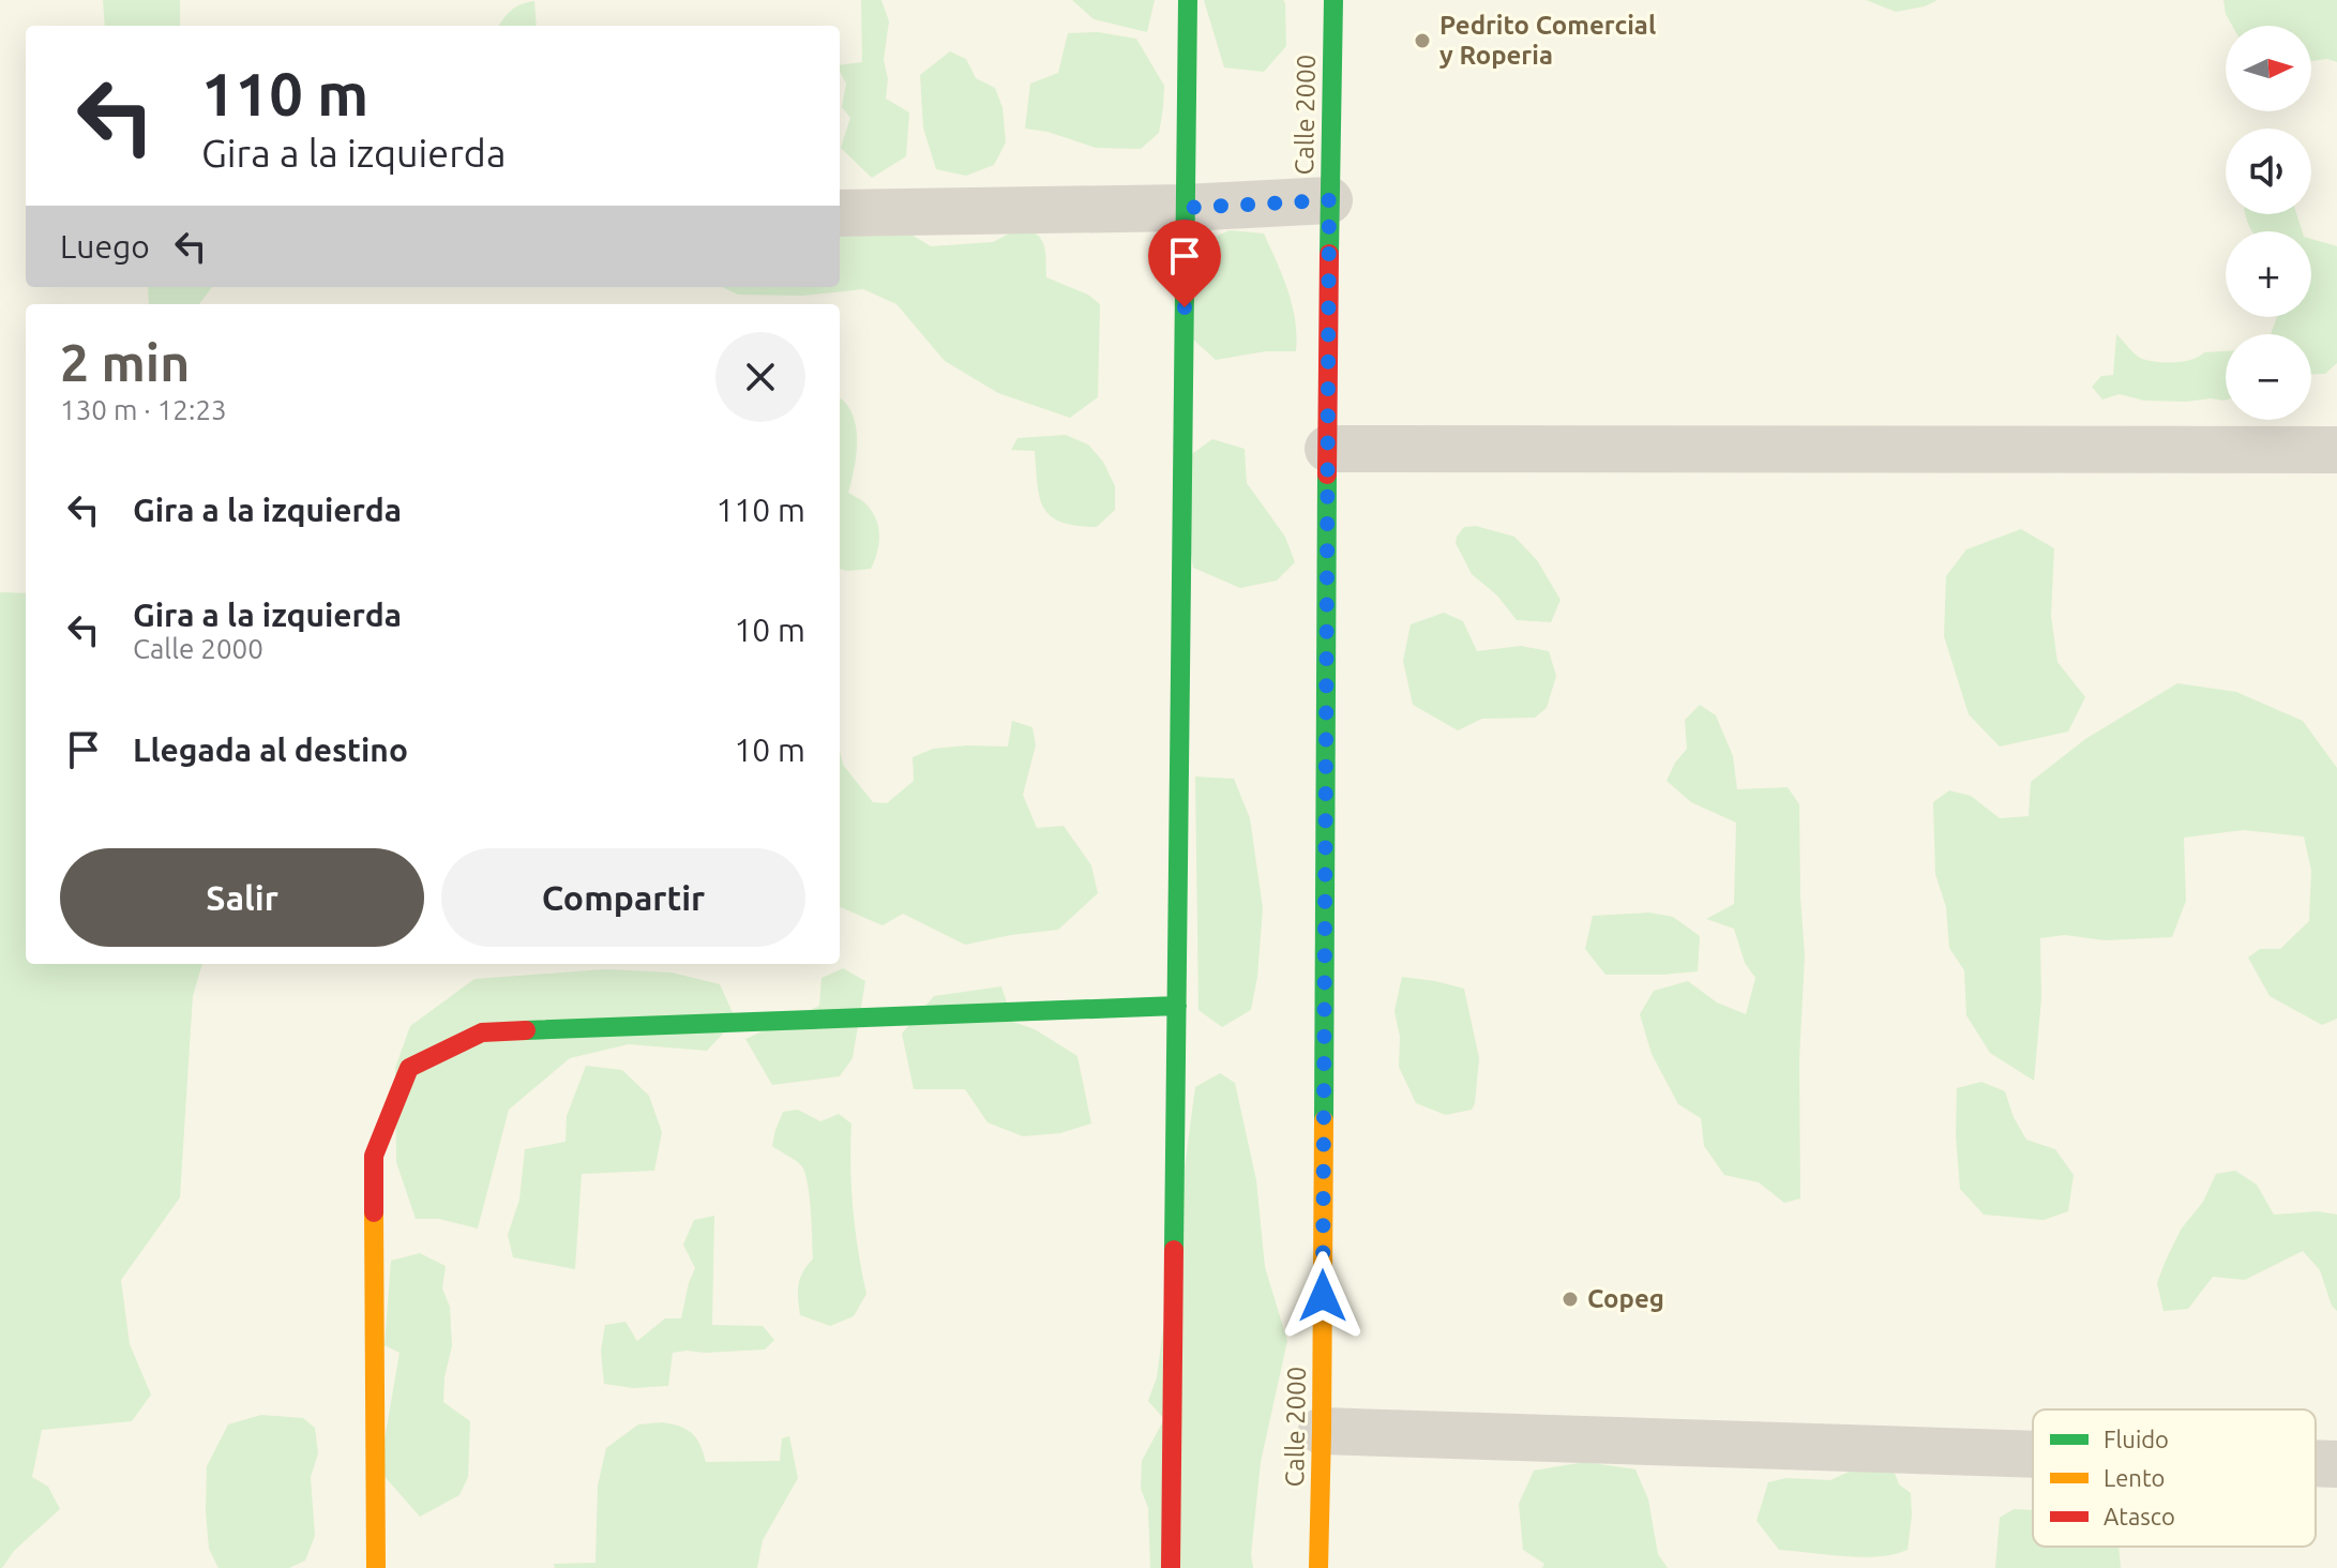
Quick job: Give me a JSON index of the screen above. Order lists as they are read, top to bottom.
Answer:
{
  "streets": {
    "street": ["Calle 2000"]
  },
  "places": ["Pedrito Comercial y Roperia", "Copeg"],
  "legend": ["Fluido", "Lento", "Atasco"],
  "north": "right",
  "page": {
    "map_buttons": ["+", "−"],
    "turn": ["110 m", "Gira a la izquierda"],
    "then": "Luego",
    "heading": ["2 min", "130 m · 12:23"],
    "list": [
      {
        "name": "Gira a la izquierda",
        "value": "110 m"
      },
      {
        "name": "Gira a la izquierda",
        "note": "Calle 2000",
        "value": "10 m"
      },
      {
        "name": "Llegada al destino",
        "value": "10 m"
      }
    ],
    "buttons": ["Salir", "Compartir"]
  }
}
